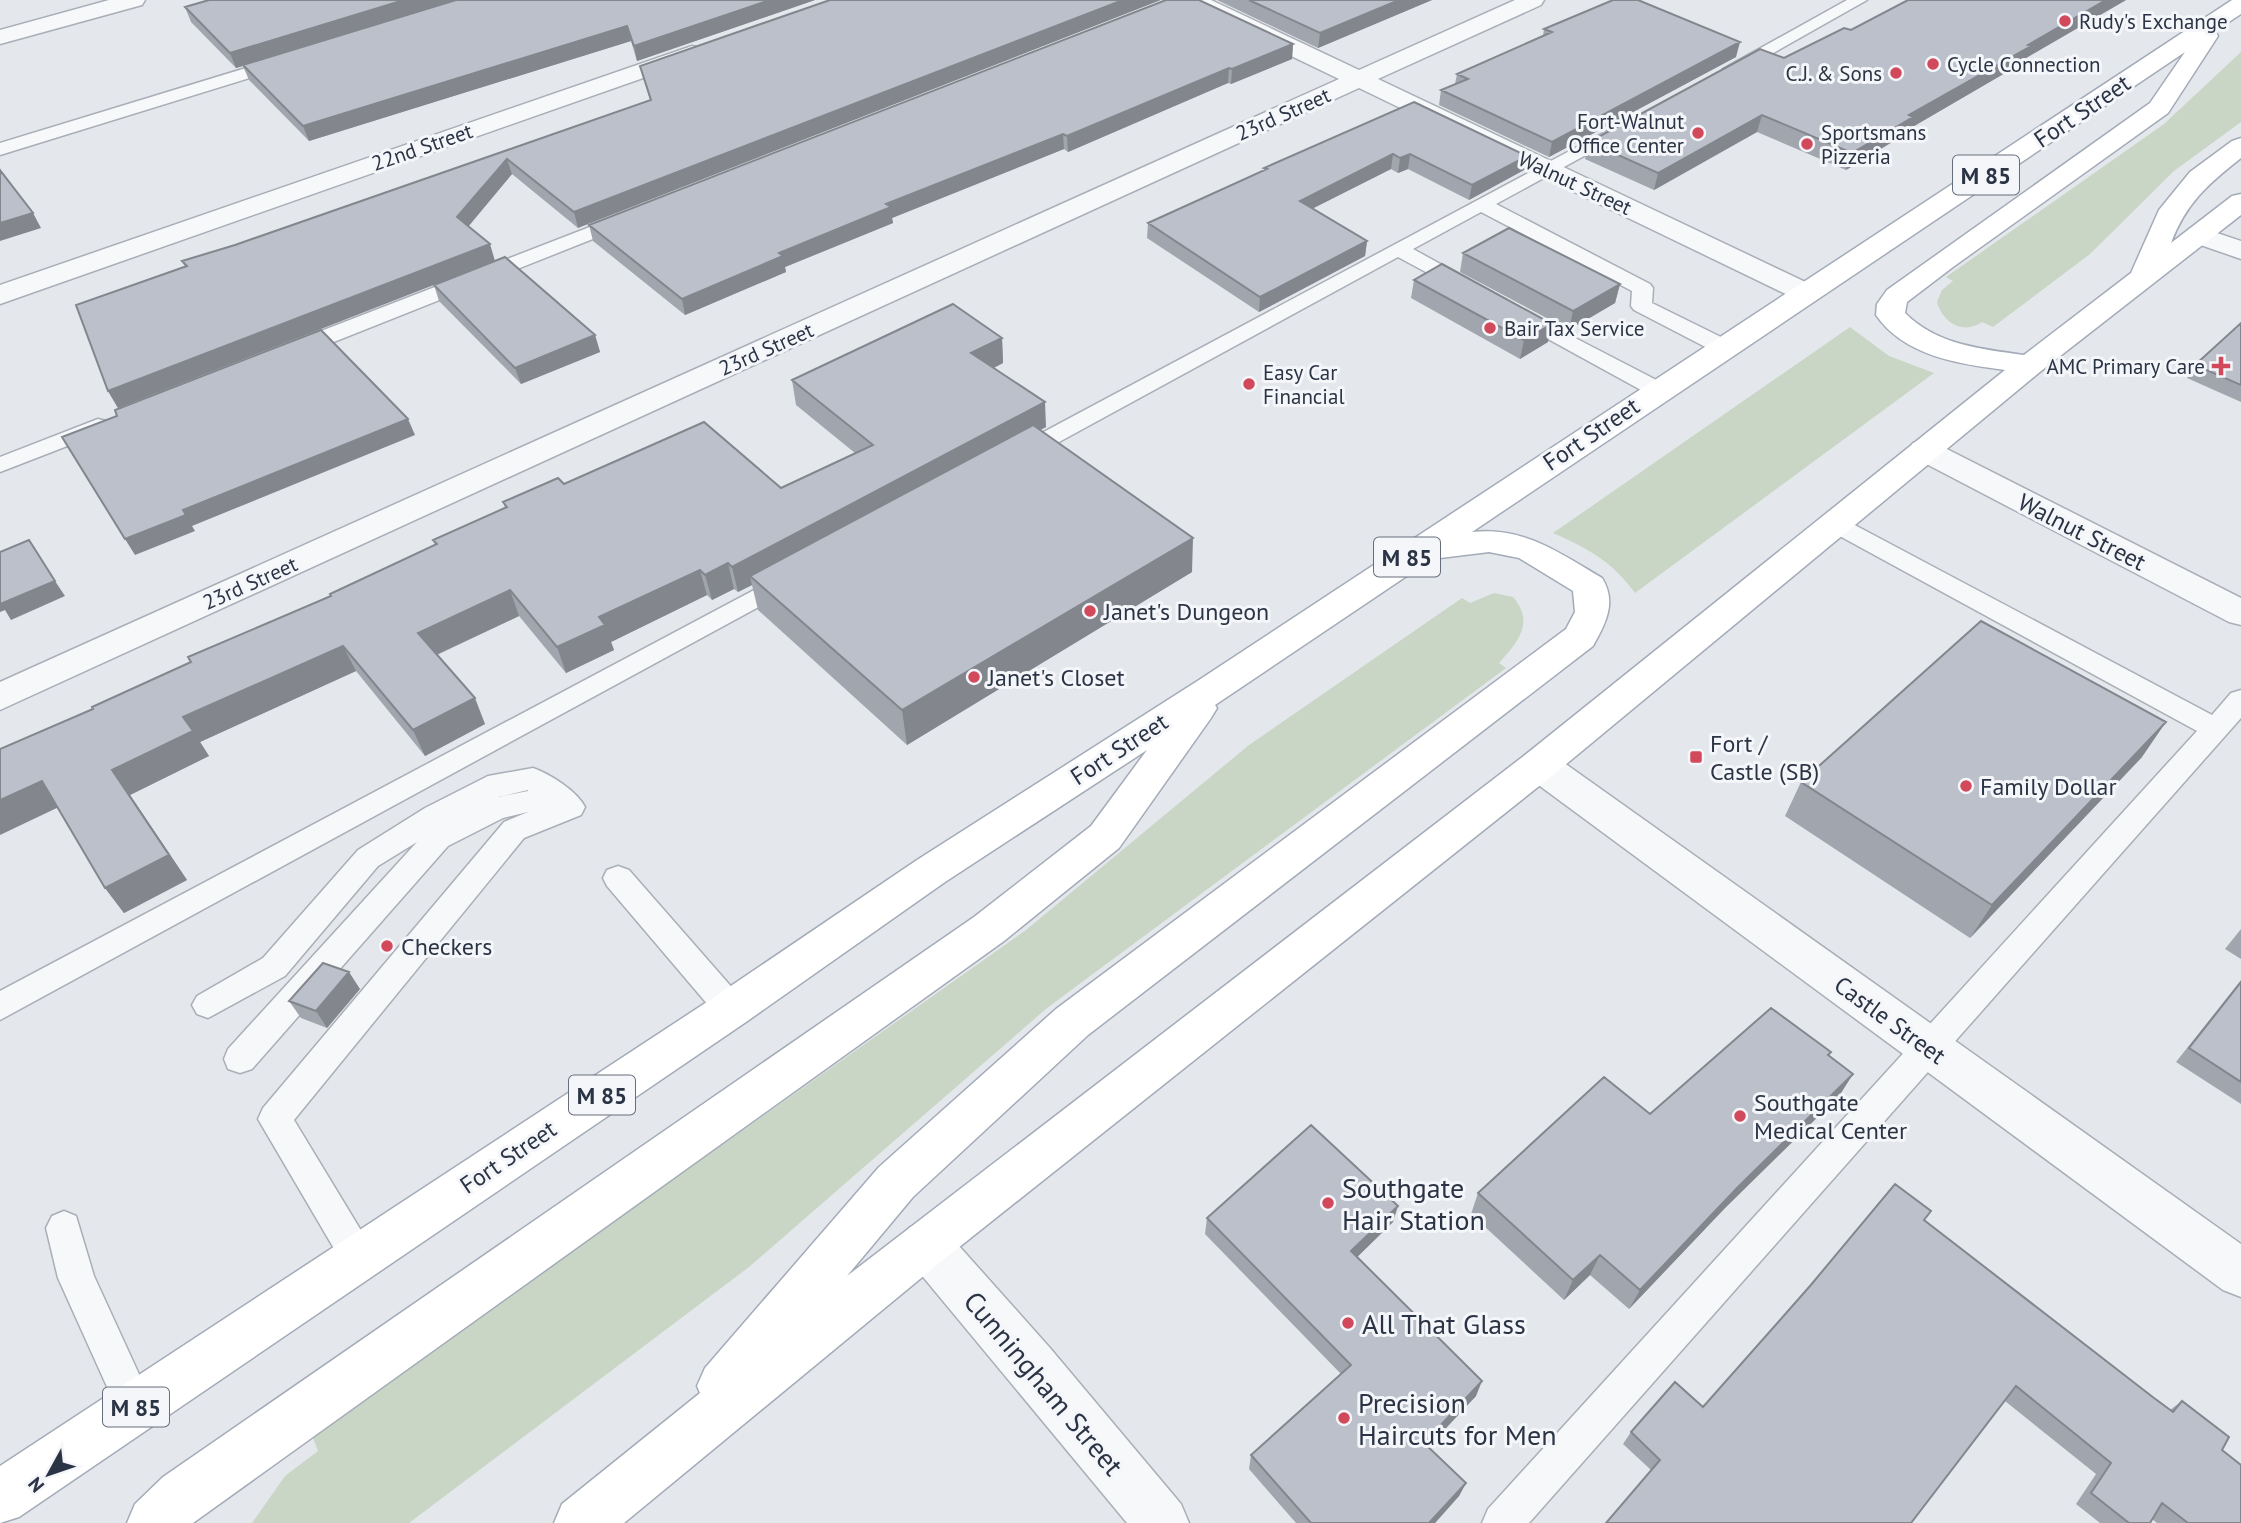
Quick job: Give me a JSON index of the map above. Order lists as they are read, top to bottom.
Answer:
{
  "streets": {
    "main road": ["Fort Street", "M 85"],
    "street": [
      "23rd Street",
      "22nd Street",
      "Walnut Street",
      "Castle Street",
      "Cunningham Street"
    ]
  },
  "crossings": [
    ["Fort Street", "Walnut Street"],
    ["23rd Street", "Walnut Street"]
  ],
  "places": {
    "other": [
      "Rudy's Exchange",
      "Cycle Connection",
      "C.J. & Sons",
      "Fort-Walnut Office Center",
      "Sportsmans Pizzeria",
      "Bair Tax Service",
      "Easy Car Financial",
      "Janet's Dungeon",
      "Janet's Closet",
      "Family Dollar",
      "Checkers",
      "Southgate Medical Center",
      "Southgate Hair Station",
      "All That Glass",
      "Precision Haircuts for Men"
    ],
    "health": ["AMC Primary Care"],
    "transit": ["Fort / Castle (SB)"]
  },
  "north": "bottom left"
}
